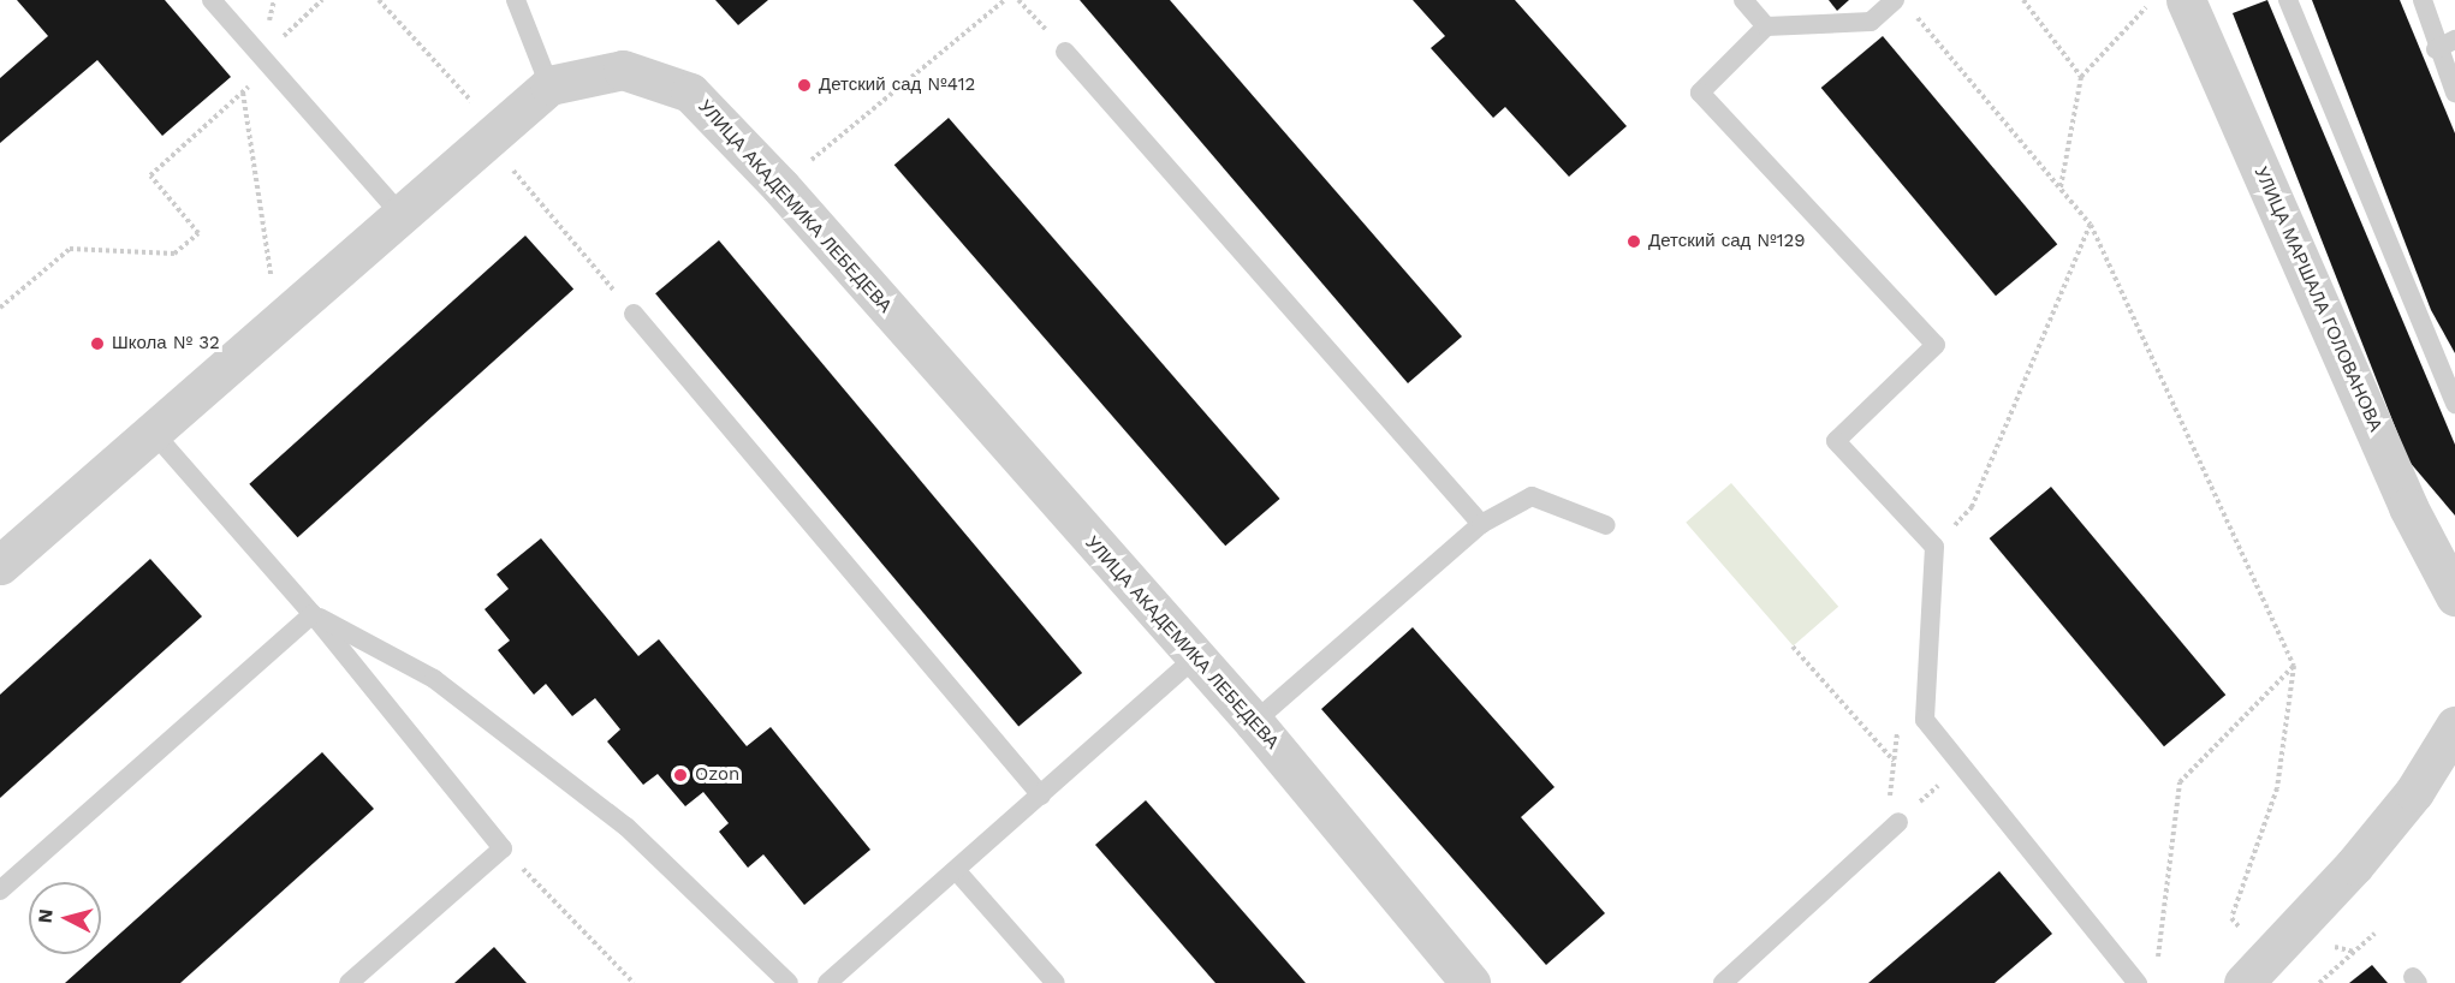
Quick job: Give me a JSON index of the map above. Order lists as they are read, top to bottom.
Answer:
{
  "streets": {
    "street": ["УЛИЦА АКАДЕМИКА ЛЕБЕДЕВА", "УЛИЦА МАРШАЛА ГОЛОВАНОВА"]
  },
  "places": [
    "Детский сад №412",
    "Детский сад №129",
    "Школа № 32",
    "Ozon"
  ],
  "north": "left"
}
